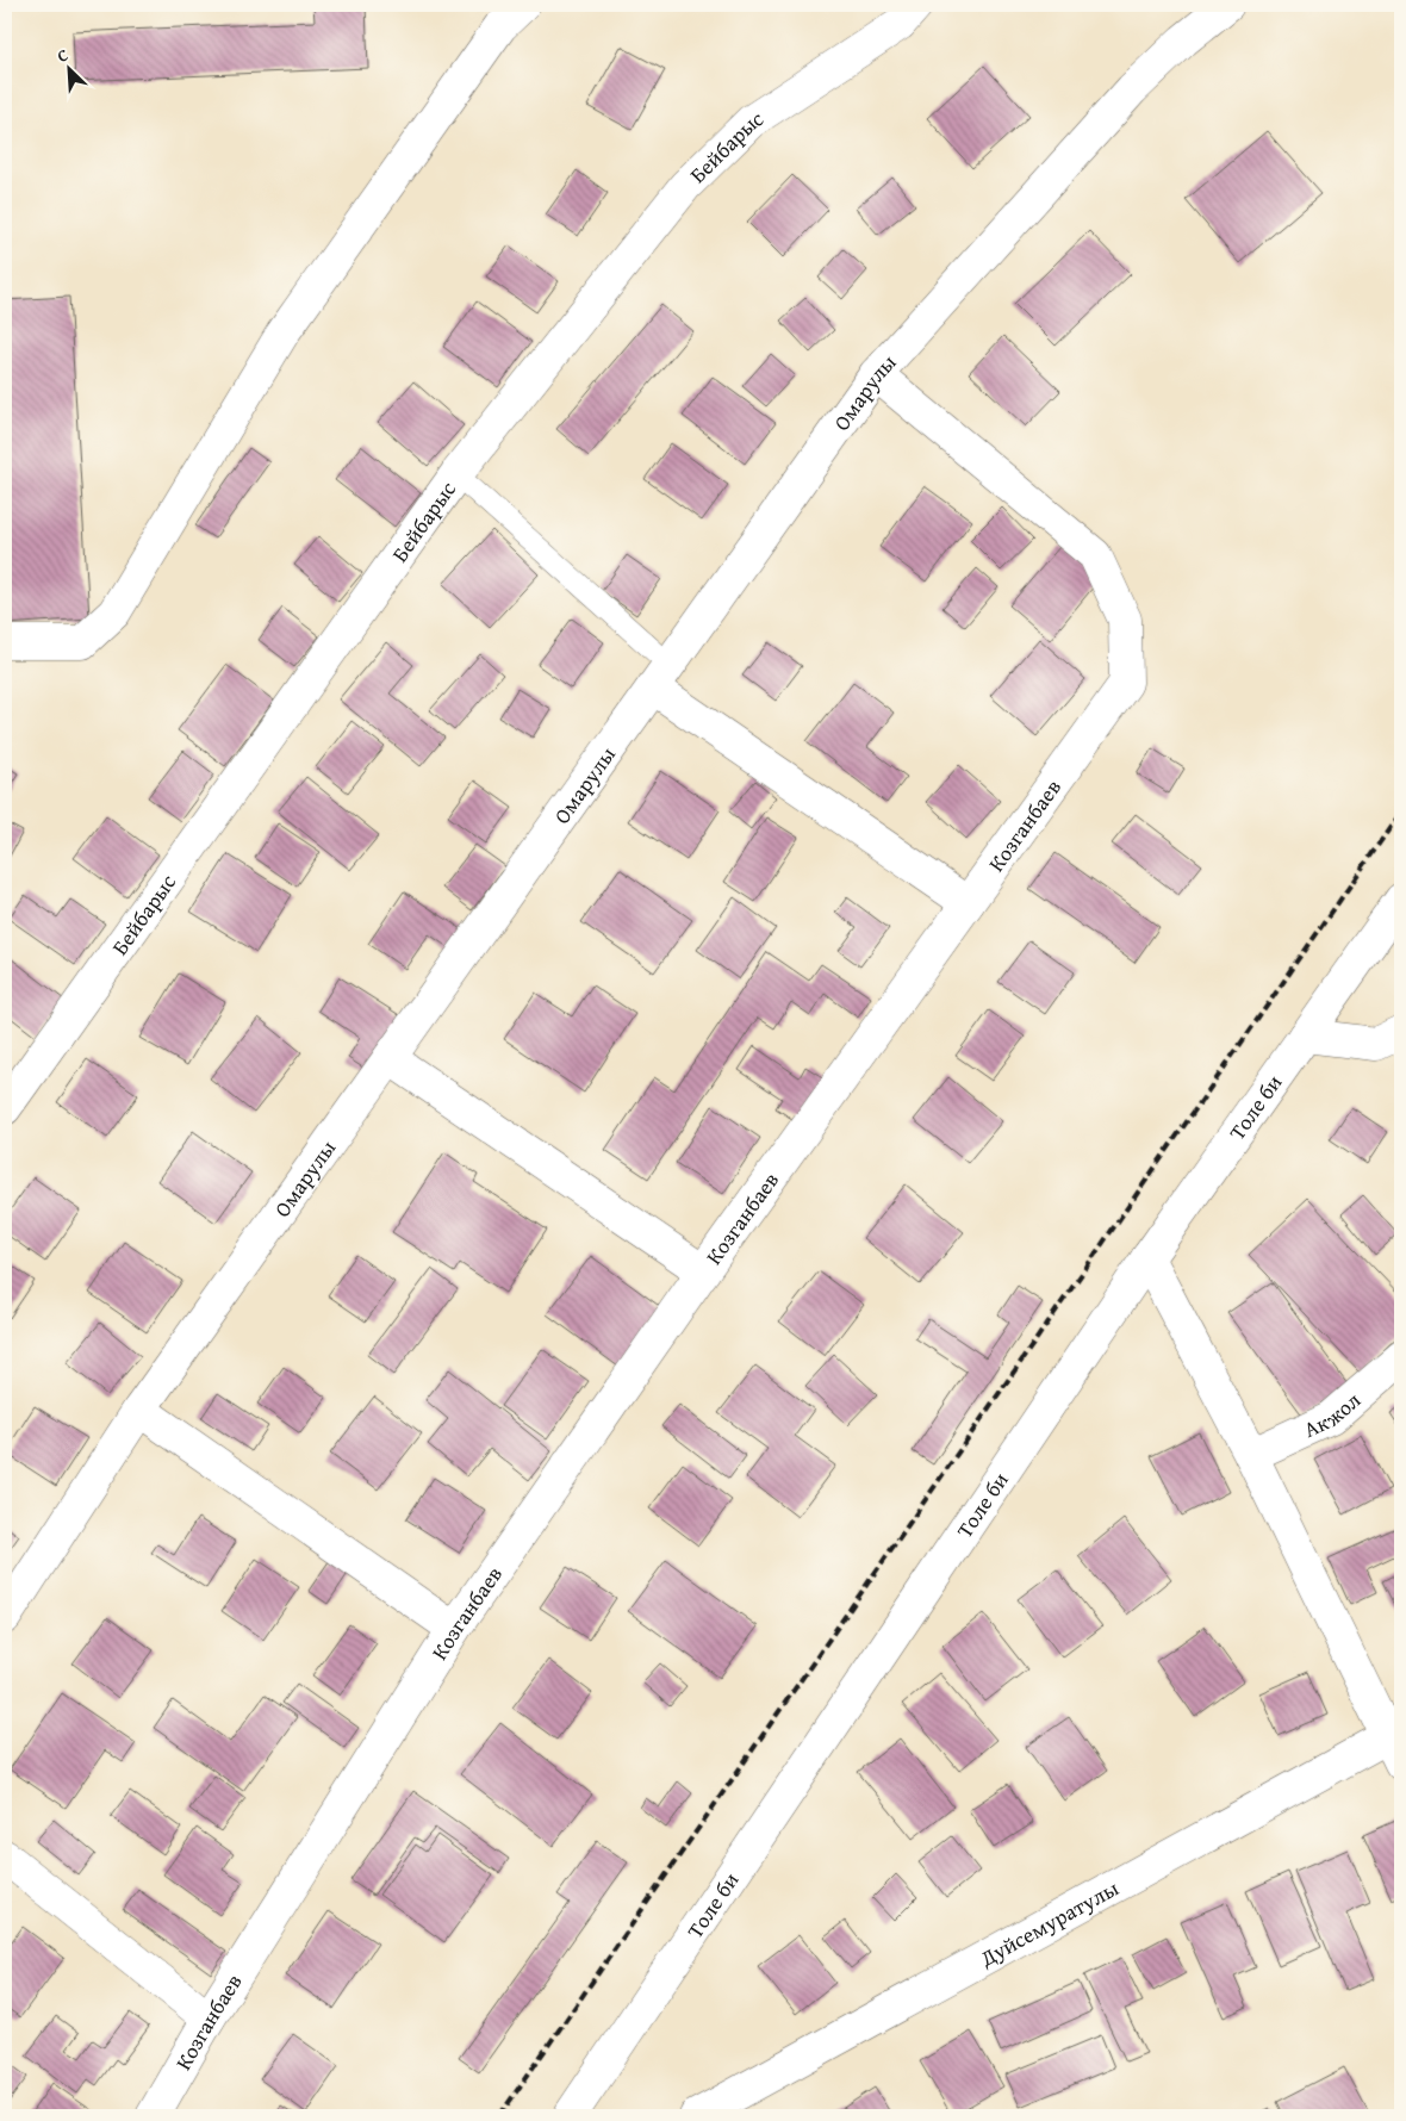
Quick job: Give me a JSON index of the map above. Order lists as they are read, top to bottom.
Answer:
{
  "streets": {
    "street": [
      "Бейбарыс",
      "Омарулы",
      "Козганбаев",
      "Толе би",
      "Акжол",
      "Дуйсемуратулы"
    ]
  },
  "crossings": [
    ["Омарулы", "Козганбаев"]
  ],
  "north": "top left"
}
